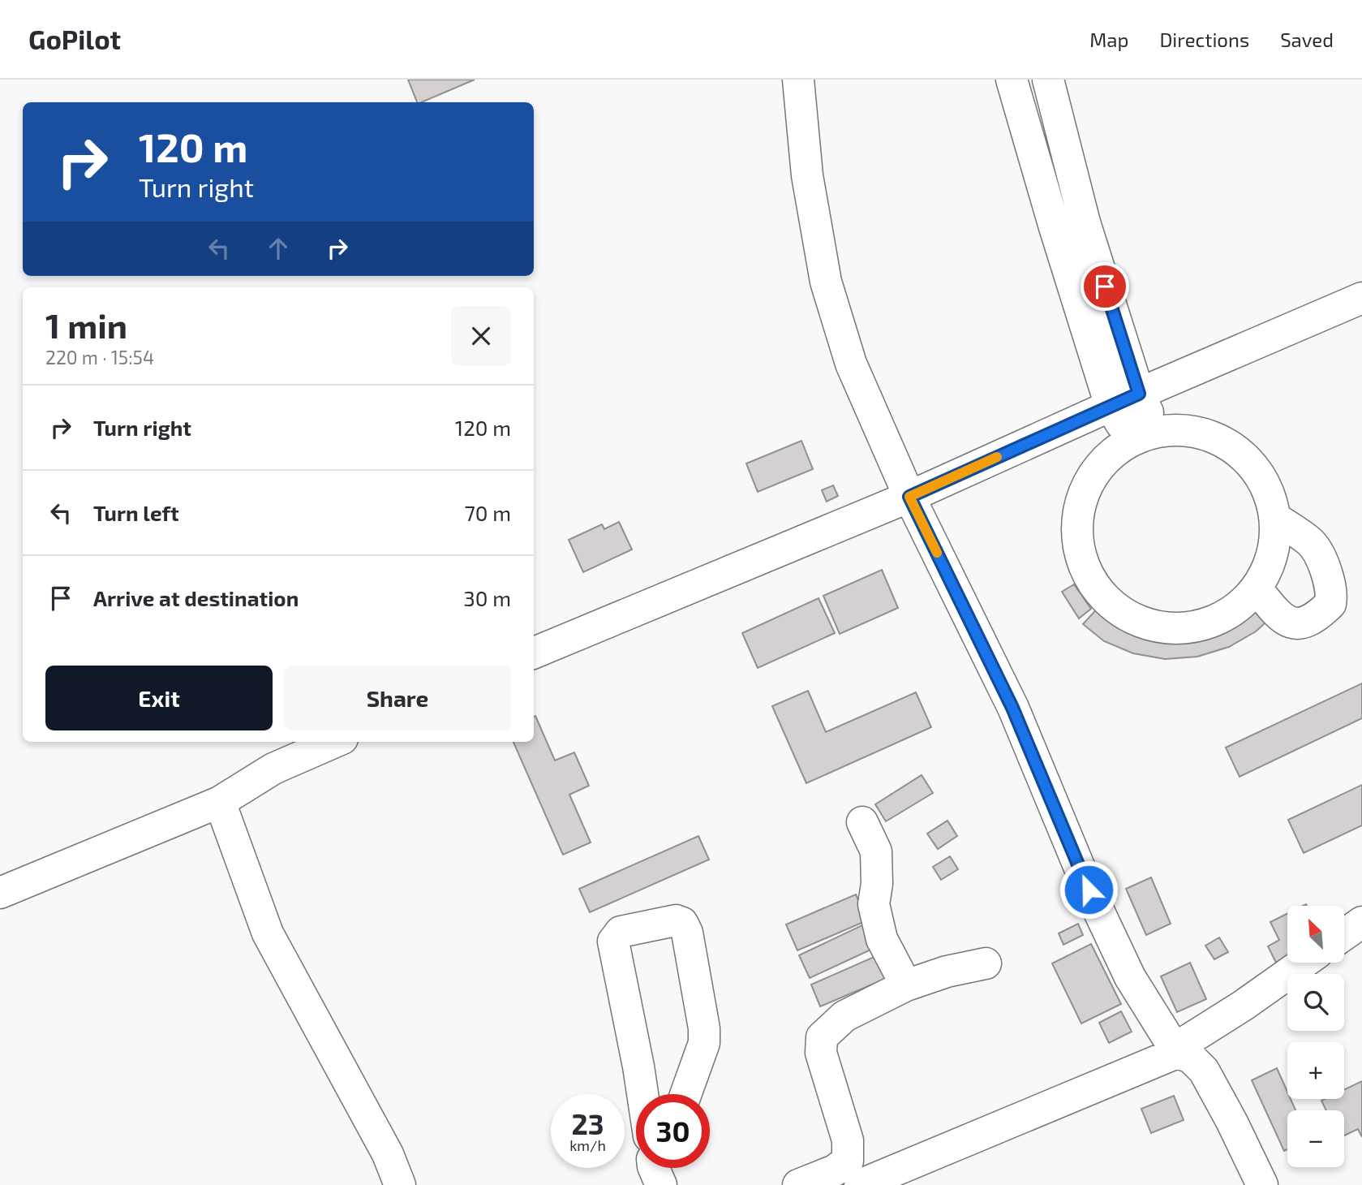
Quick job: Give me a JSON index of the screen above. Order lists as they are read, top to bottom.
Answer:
{
  "north": "top left",
  "page": {
    "header": "GoPilot",
    "nav": ["Map", "Directions", "Saved"],
    "turn": ["120 m", "Turn right"],
    "heading": ["1 min", "220 m · 15:54"],
    "list": [
      {
        "name": "Turn right",
        "value": "120 m"
      },
      {
        "name": "Turn left",
        "value": "70 m"
      },
      {
        "name": "Arrive at destination",
        "value": "30 m"
      }
    ],
    "buttons": ["Exit", "Share"],
    "map_buttons": ["+", "−"],
    "speed": "23 km/h",
    "limit": "30"
  }
}
